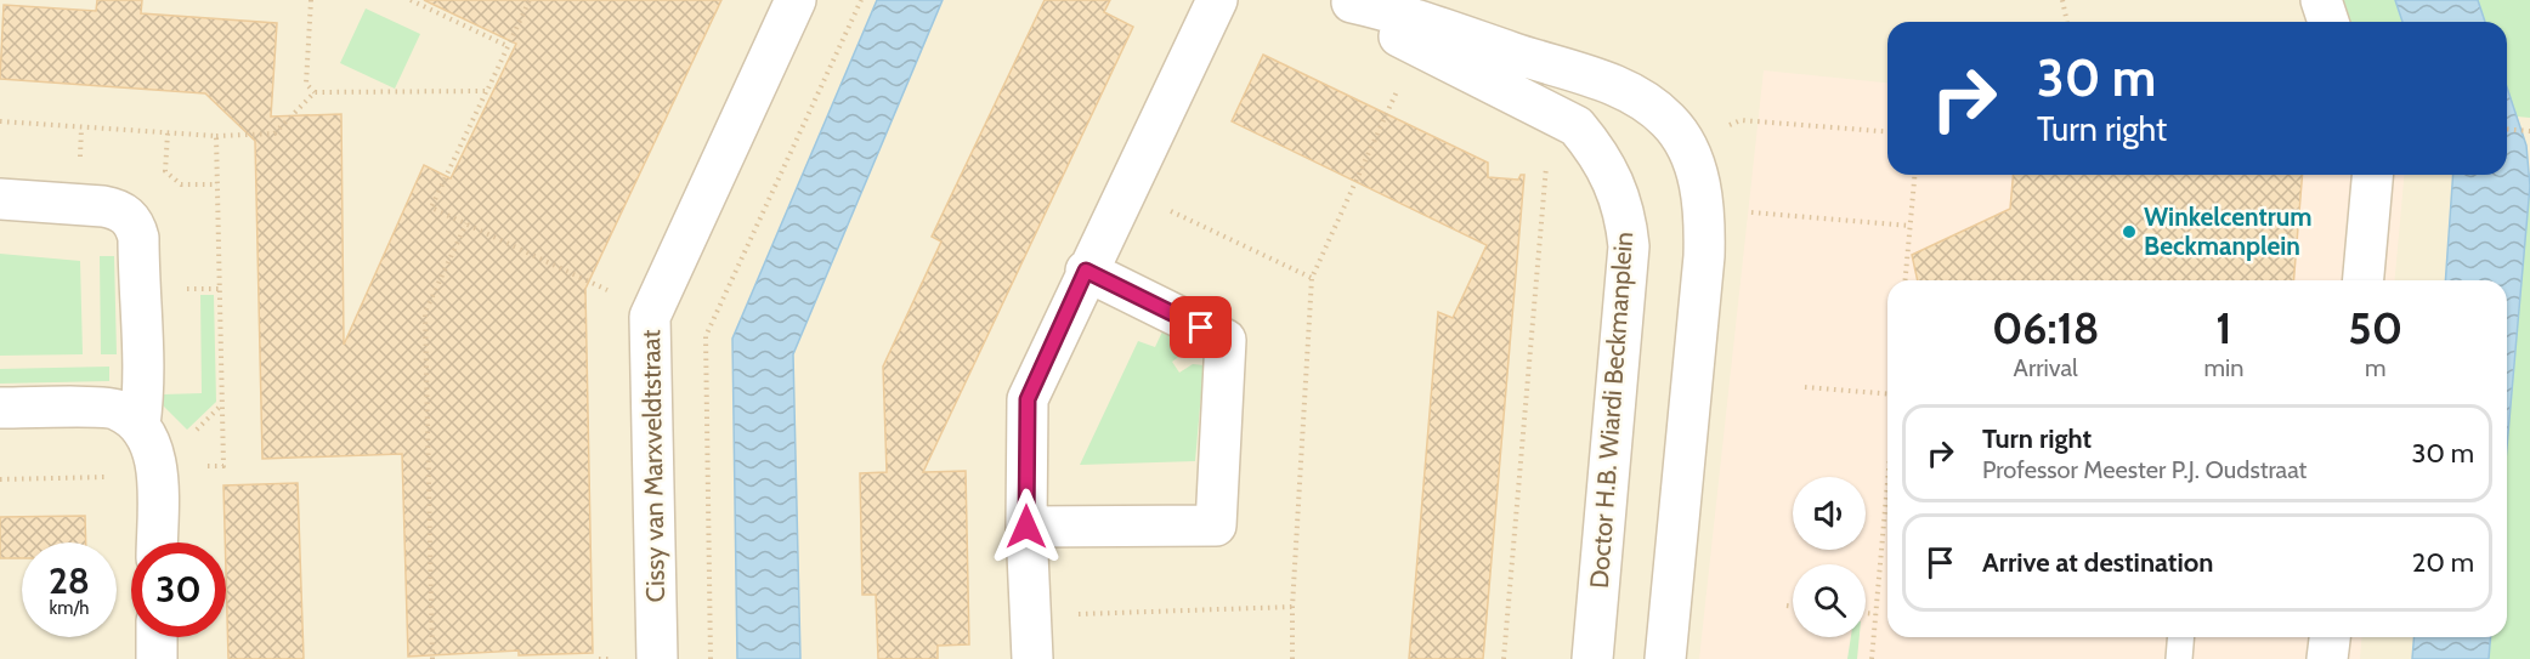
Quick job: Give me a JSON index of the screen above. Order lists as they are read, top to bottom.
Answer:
{
  "streets": {
    "street": ["Doctor H.B. Wiardi Beckmanplein", "Cissy van Marxveldtstraat"]
  },
  "places": ["Winkelcentrum Beckmanplein"],
  "page": {
    "turn": ["30 m", "Turn right"],
    "eta": [
      "06:18",
      "Arrival",
      "1",
      "min",
      "50",
      "m"
    ],
    "list": [
      {
        "name": "Turn right",
        "note": "Professor Meester P.J. Oudstraat",
        "value": "30 m"
      },
      {
        "name": "Arrive at destination",
        "value": "20 m"
      }
    ],
    "speed": "28 km/h",
    "limit": "30"
  }
}
